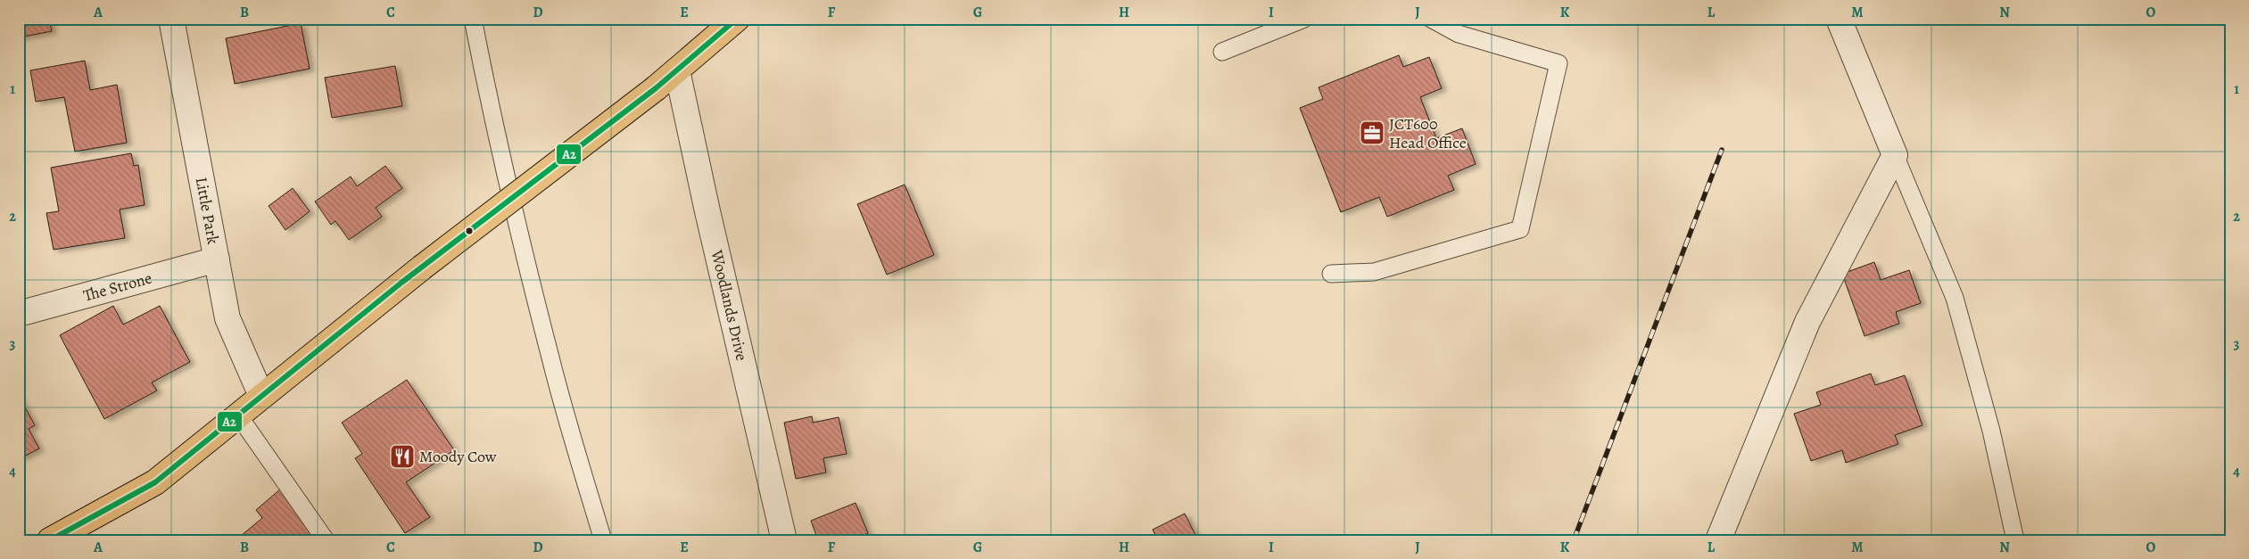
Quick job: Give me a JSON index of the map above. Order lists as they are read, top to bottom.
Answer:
{
  "streets": {
    "street": ["Little Park", "The Strone", "Woodlands Drive"]
  },
  "crossings": [
    ["Little Park", "The Strone"]
  ],
  "places": {
    "office": ["JCT600 Head Office"],
    "restaurant": ["Moody Cow"]
  },
  "lines": ["transit line A2"],
  "grid": {
    "columns": [
      "A",
      "B",
      "C",
      "D",
      "E",
      "F",
      "G",
      "H",
      "I",
      "J",
      "K",
      "L",
      "M",
      "N",
      "O"
    ],
    "rows": [
      "1",
      "2",
      "3",
      "4"
    ]
  }
}
